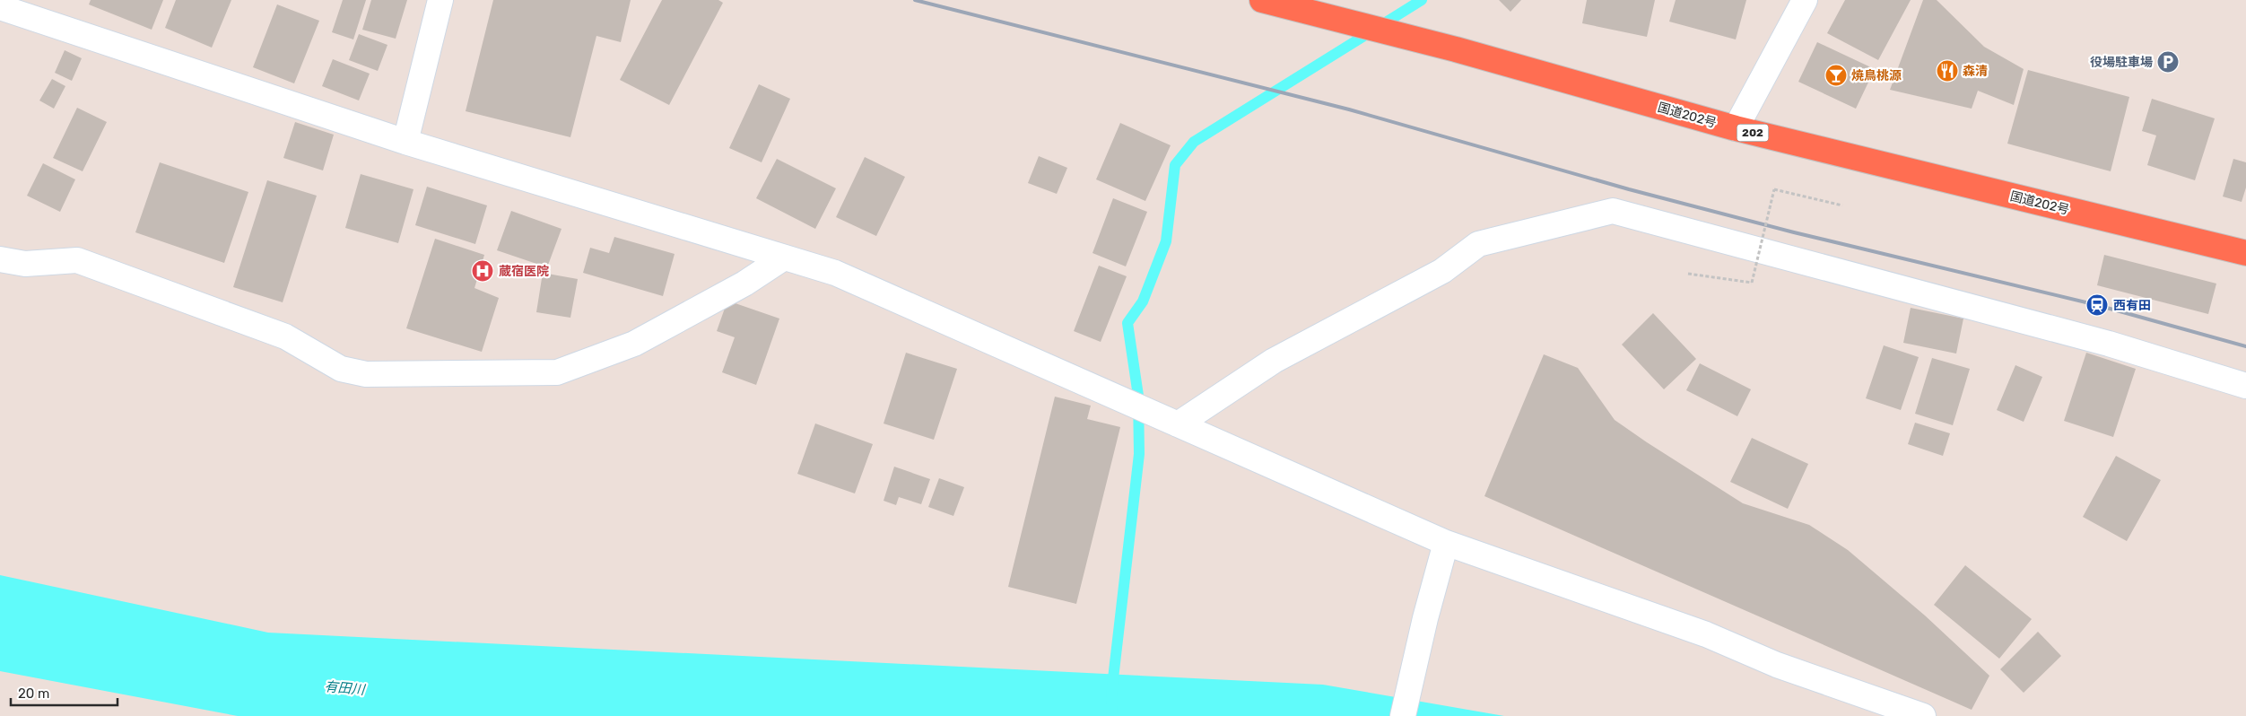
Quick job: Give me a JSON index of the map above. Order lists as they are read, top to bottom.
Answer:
{
  "streets": {
    "highway": ["国道202号", "202"]
  },
  "water": ["有田川"],
  "places": {
    "parking": ["役場駐車場"],
    "restaurant": ["森清"],
    "bar": ["焼鳥桃源"],
    "hospital": ["蔵宿医院"],
    "station": ["西有田"]
  },
  "scale_bar": "20 m"
}
